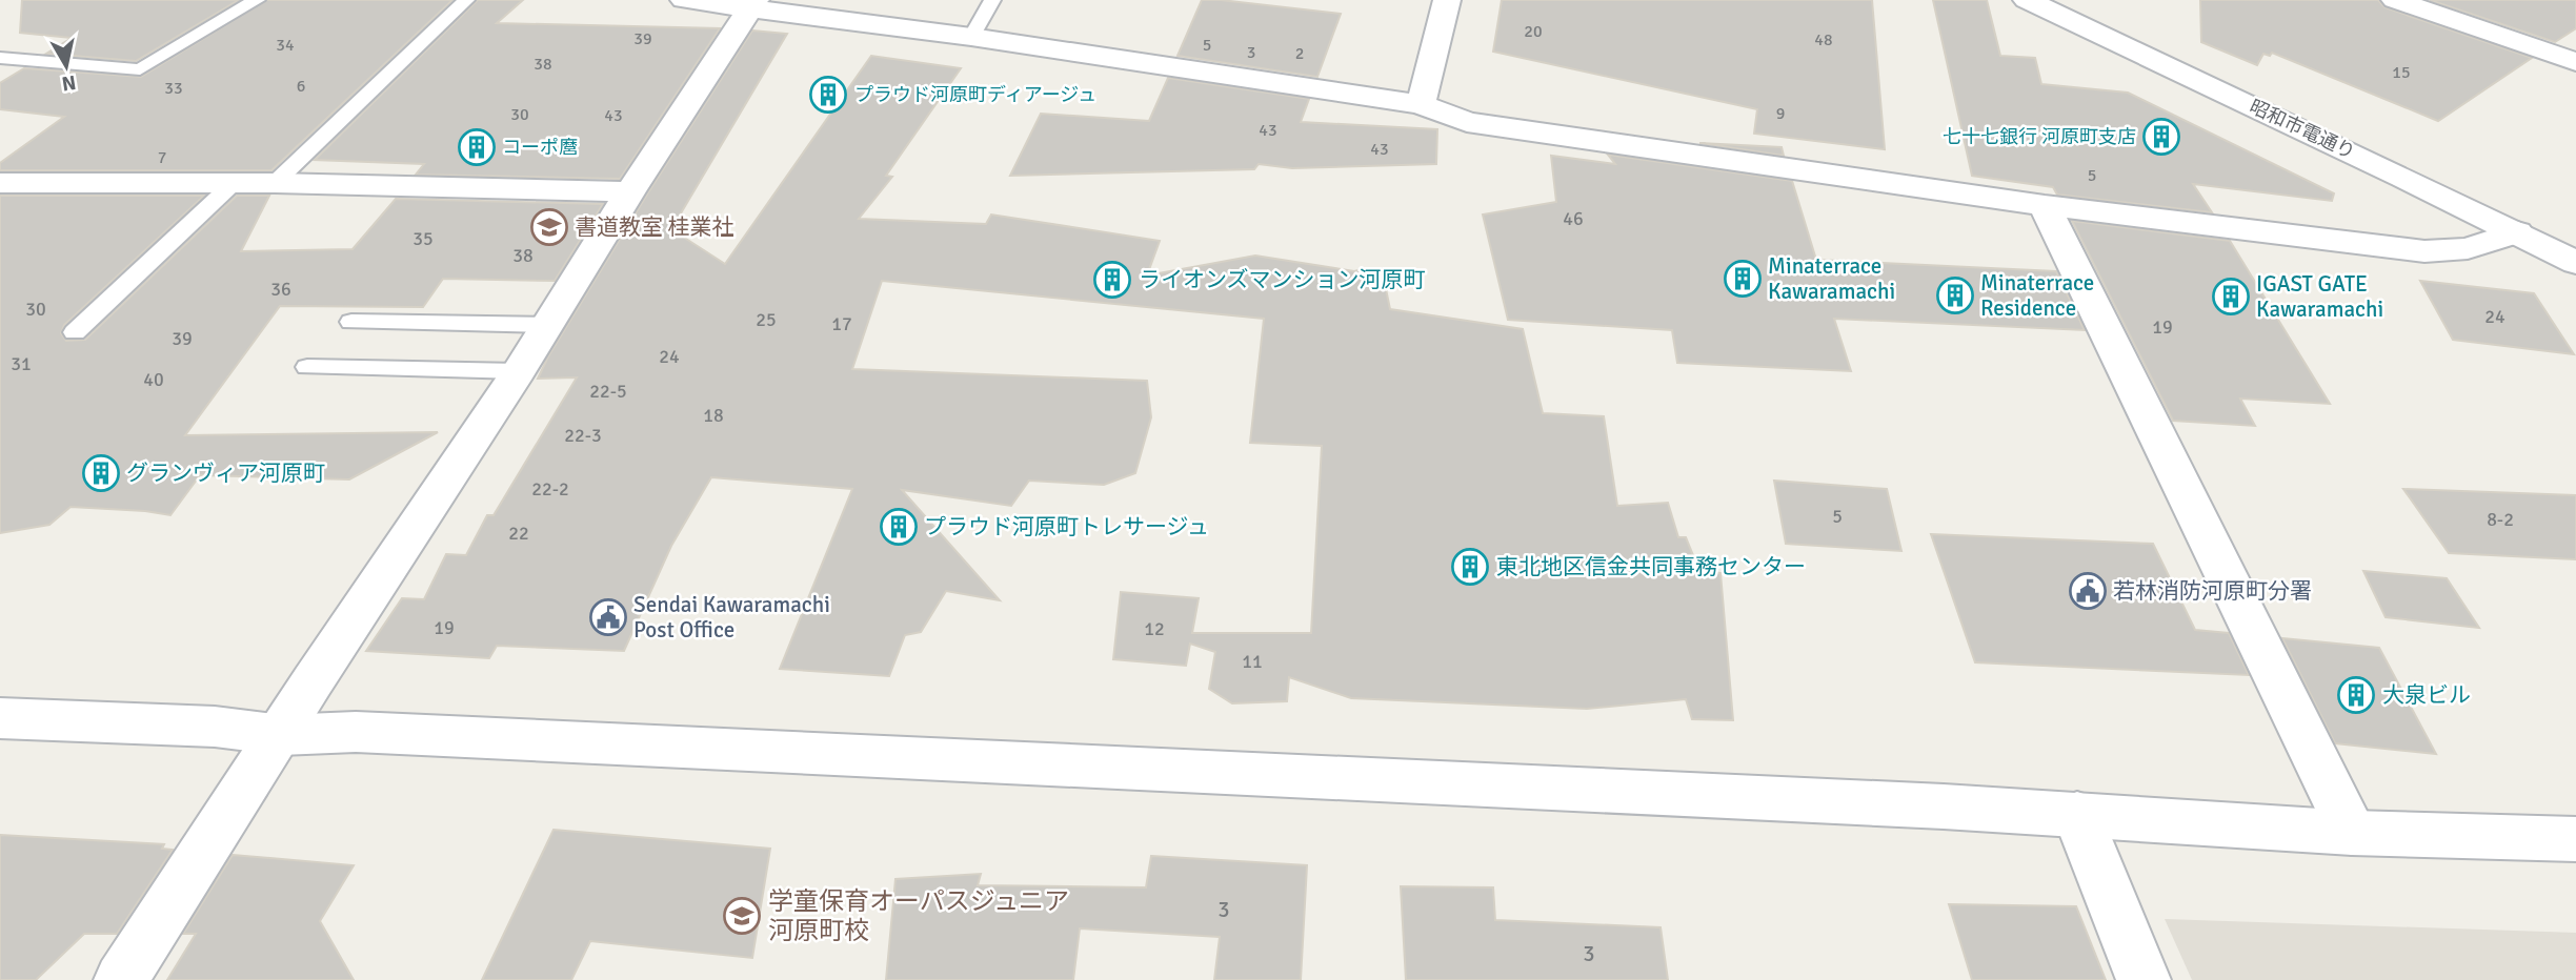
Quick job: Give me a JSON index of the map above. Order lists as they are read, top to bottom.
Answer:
{
  "streets": {
    "street": ["昭和市電通り"]
  },
  "places": {
    "building": [
      "プラウド河原町ディアージュ",
      "七十七銀行 河原町支店",
      "コーポ麿",
      "Minaterrace Kawaramachi",
      "ライオンズマンション河原町",
      "Minaterrace Residence",
      "IGAST GATE Kawaramachi",
      "グランヴィア河原町",
      "プラウド河原町トレサージュ",
      "東北地区信金共同事務センター",
      "大泉ビル"
    ],
    "school or university": ["書道教室 桂業社", "学童保育オーパスジュニア 河原町校"],
    "public building": ["若林消防河原町分署", "Sendai Kawaramachi Post Office"]
  },
  "house_numbers": [
    "20",
    "39",
    "48",
    "34",
    "5",
    "3",
    "2",
    "38",
    "15",
    "6",
    "33",
    "9",
    "30",
    "43",
    "43",
    "43",
    "7",
    "5",
    "46",
    "35",
    "38",
    "36",
    "30",
    "24",
    "25",
    "17",
    "19",
    "39",
    "24",
    "31",
    "40",
    "22-5",
    "18",
    "22-3",
    "22-2",
    "5",
    "8-2",
    "22",
    "19",
    "12",
    "11",
    "3",
    "3"
  ],
  "north": "bottom"
}
